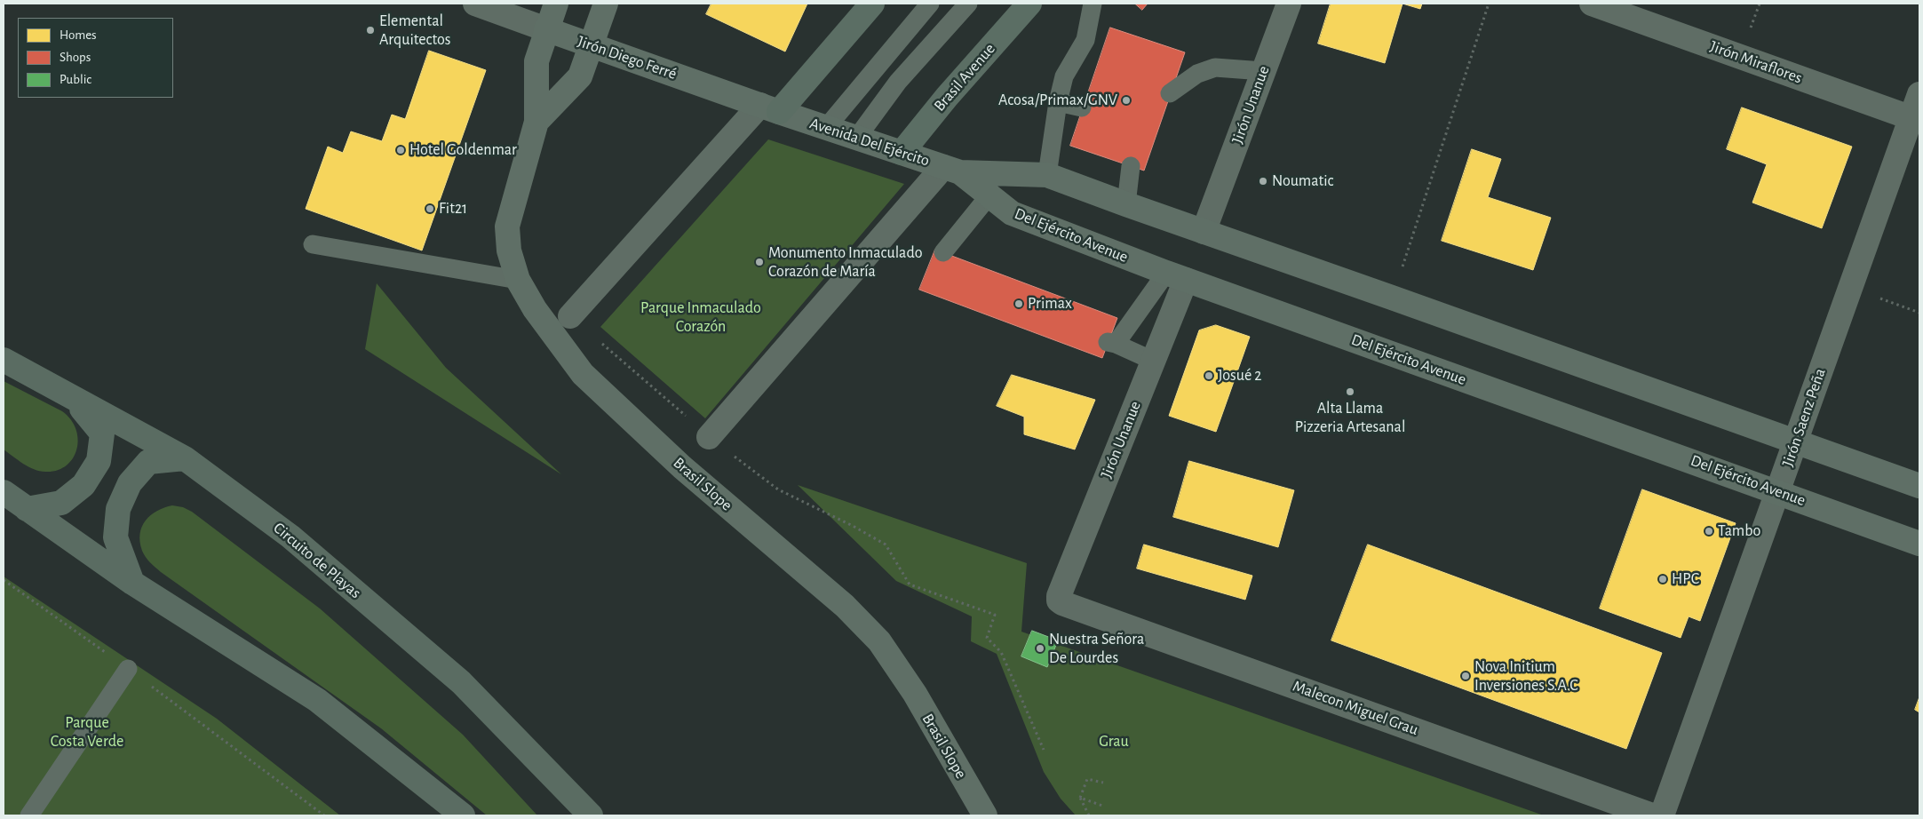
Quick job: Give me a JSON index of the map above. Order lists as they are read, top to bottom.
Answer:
{
  "streets": {
    "highway": ["Circuito de Playas"],
    "main road": [
      "Jirón Diego Ferré",
      "Brasil Avenue",
      "Avenida Del Ejército",
      "Del Ejército Avenue",
      "Brasil Slope"
    ],
    "street": [
      "Jirón Miraflores",
      "Jirón Unanue",
      "Jirón Saenz Peña",
      "Malecon Miguel Grau"
    ]
  },
  "crossings": [
    ["Jirón Diego Ferré", "Avenida Del Ejército"],
    ["Jirón Miraflores", "Jirón Saenz Peña"],
    ["Brasil Avenue", "Avenida Del Ejército"],
    ["Jirón Unanue", "Del Ejército Avenue"],
    ["Jirón Unanue", "Malecon Miguel Grau"],
    ["Avenida Del Ejército", "Del Ejército Avenue"],
    ["Del Ejército Avenue", "Jirón Saenz Peña"]
  ],
  "parks": ["Parque Inmaculado Corazón", "Parque Costa Verde", "Grau"],
  "places": [
    "Elemental Arquitectos",
    "Acosa/Primax/GNV",
    "Hotel Goldenmar",
    "Noumatic",
    "Fit21",
    "Monumento Inmaculado Corazón de María",
    "Primax",
    "Josué 2",
    "Alta Llama Pizzeria Artesanal",
    "Tambo",
    "HPC",
    "Nuestra Señora De Lourdes",
    "Nova Initium Inversiones S.A.C"
  ],
  "legend": ["Homes", "Shops", "Public"]
}
